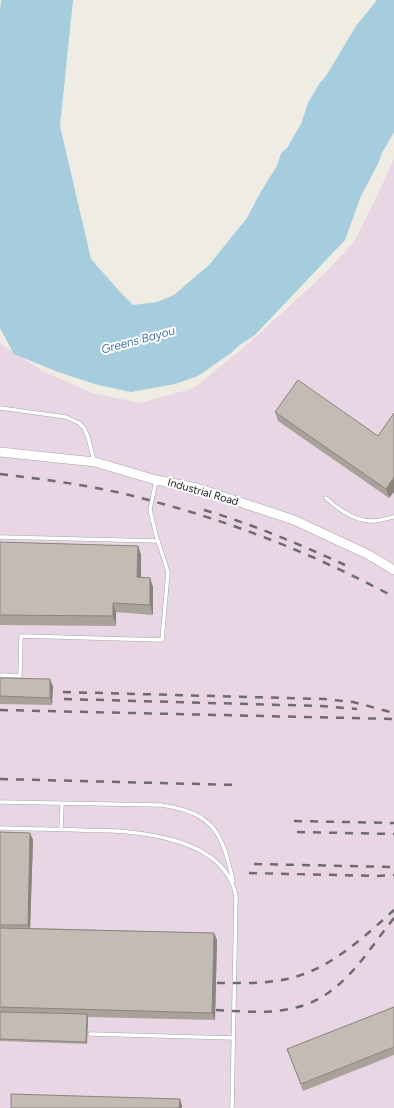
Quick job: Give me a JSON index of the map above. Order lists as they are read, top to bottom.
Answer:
{
  "streets": {
    "street": ["Industrial Road"]
  },
  "water": ["Greens Bayou"]
}
